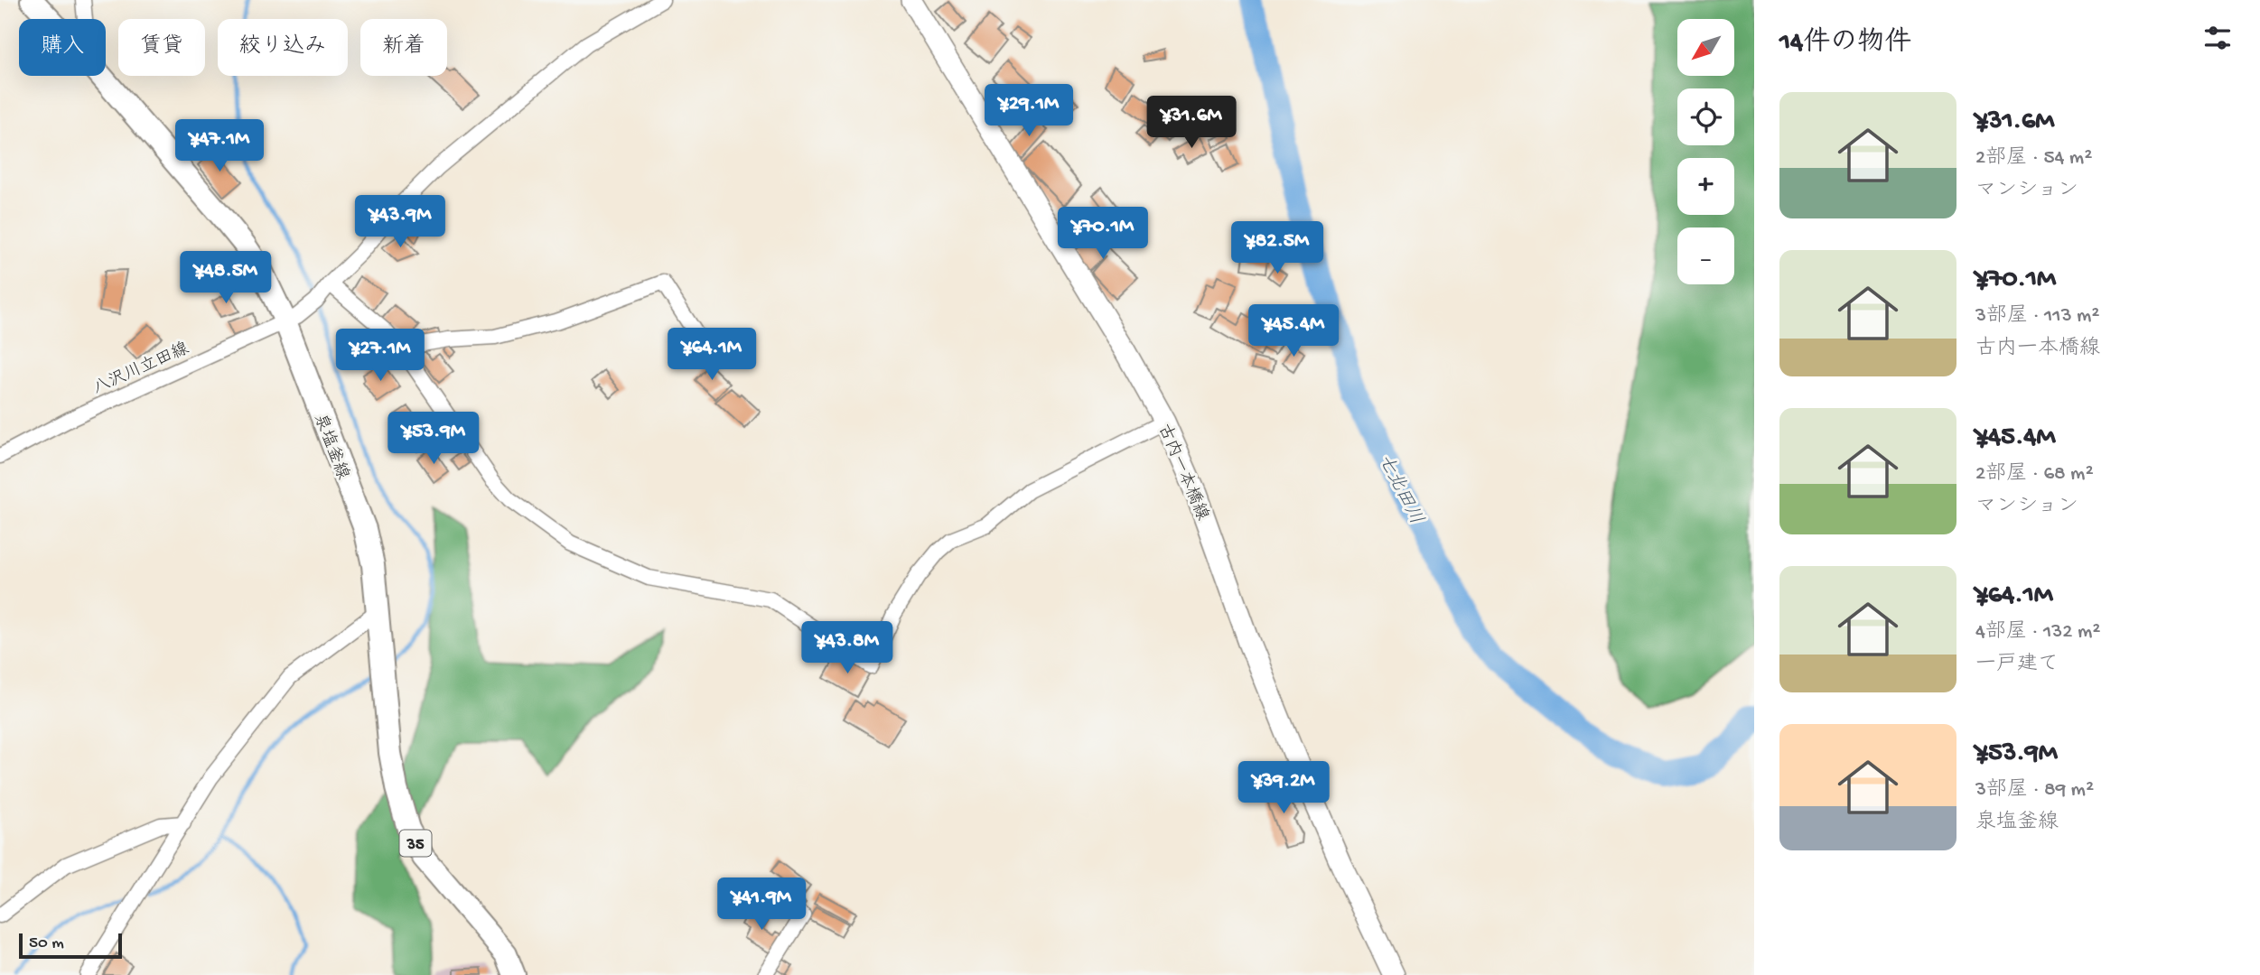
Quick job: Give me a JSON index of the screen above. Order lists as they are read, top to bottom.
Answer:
{
  "streets": {
    "main road": ["泉塩釜線", "35"],
    "street": ["八沢川立田線", "古内一本橋線"]
  },
  "crossings": [
    ["八沢川立田線", "泉塩釜線"]
  ],
  "water": ["七北田川"],
  "scale_bar": "50 m",
  "north": "bottom left",
  "page": {
    "heading": "14件の物件",
    "map_buttons": ["+", "−"],
    "chip": [
      "購入",
      "賃貸",
      "絞り込み",
      "新着"
    ],
    "list": [
      {
        "name": "¥31.6M",
        "note": "2部屋 · 54 m² · マンション"
      },
      {
        "name": "¥70.1M",
        "note": "3部屋 · 113 m² · 古内一本橋線"
      },
      {
        "name": "¥45.4M",
        "note": "2部屋 · 68 m² · マンション"
      },
      {
        "name": "¥64.1M",
        "note": "4部屋 · 132 m² · 一戸建て"
      },
      {
        "name": "¥53.9M",
        "note": "3部屋 · 89 m² · 泉塩釜線"
      }
    ],
    "price": [
      "¥29.1M",
      "¥31.6M",
      "¥47.1M",
      "¥43.9M",
      "¥70.1M",
      "¥82.5M",
      "¥48.5M",
      "¥45.4M",
      "¥64.1M",
      "¥27.1M",
      "¥53.9M",
      "¥43.8M",
      "¥39.2M",
      "¥41.9M"
    ],
    "scale": "50 m"
  }
}
